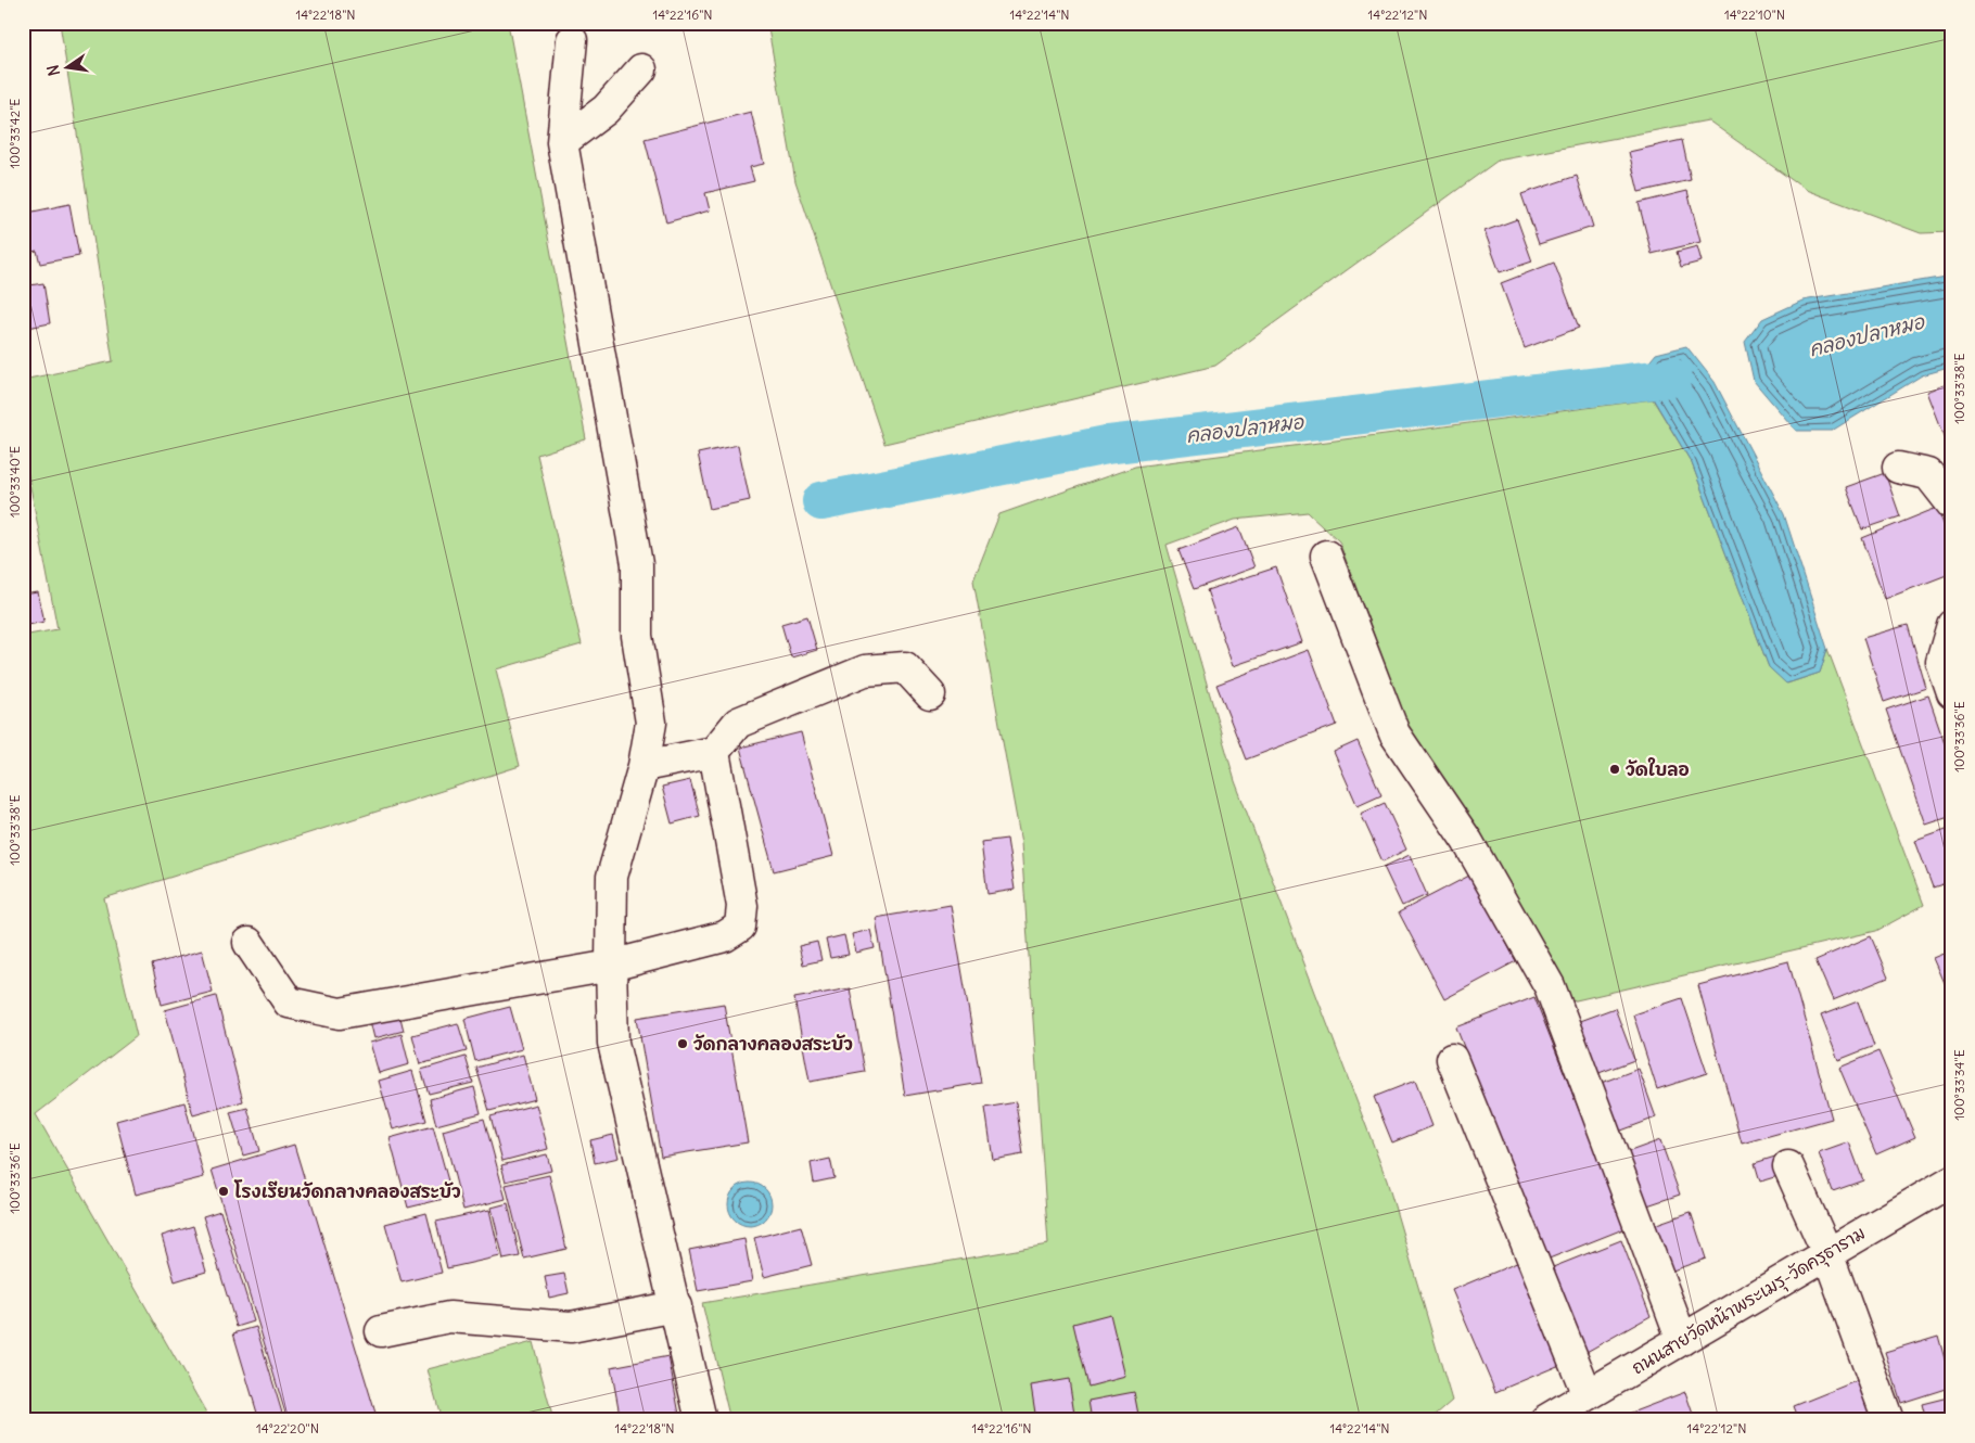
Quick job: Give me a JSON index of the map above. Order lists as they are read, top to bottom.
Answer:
{
  "streets": {
    "street": ["ถนนสายวัดหน้าพระเมรุ-วัดครุธาราม"]
  },
  "water": ["คลองปลาหมอ"],
  "places": ["วัดใบลอ", "วัดกลางคลองสระบัว", "โรงเรียนวัดกลางคลองสระบัว"],
  "north": "left",
  "coordinates": [
    "14°22'18\"N",
    "14°22'16\"N",
    "14°22'14\"N",
    "14°22'12\"N",
    "14°22'10\"N",
    "100°33'42\"E",
    "100°33'38\"E",
    "100°33'40\"E",
    "100°33'36\"E",
    "100°33'34\"E",
    "14°22'20\"N"
  ]
}
